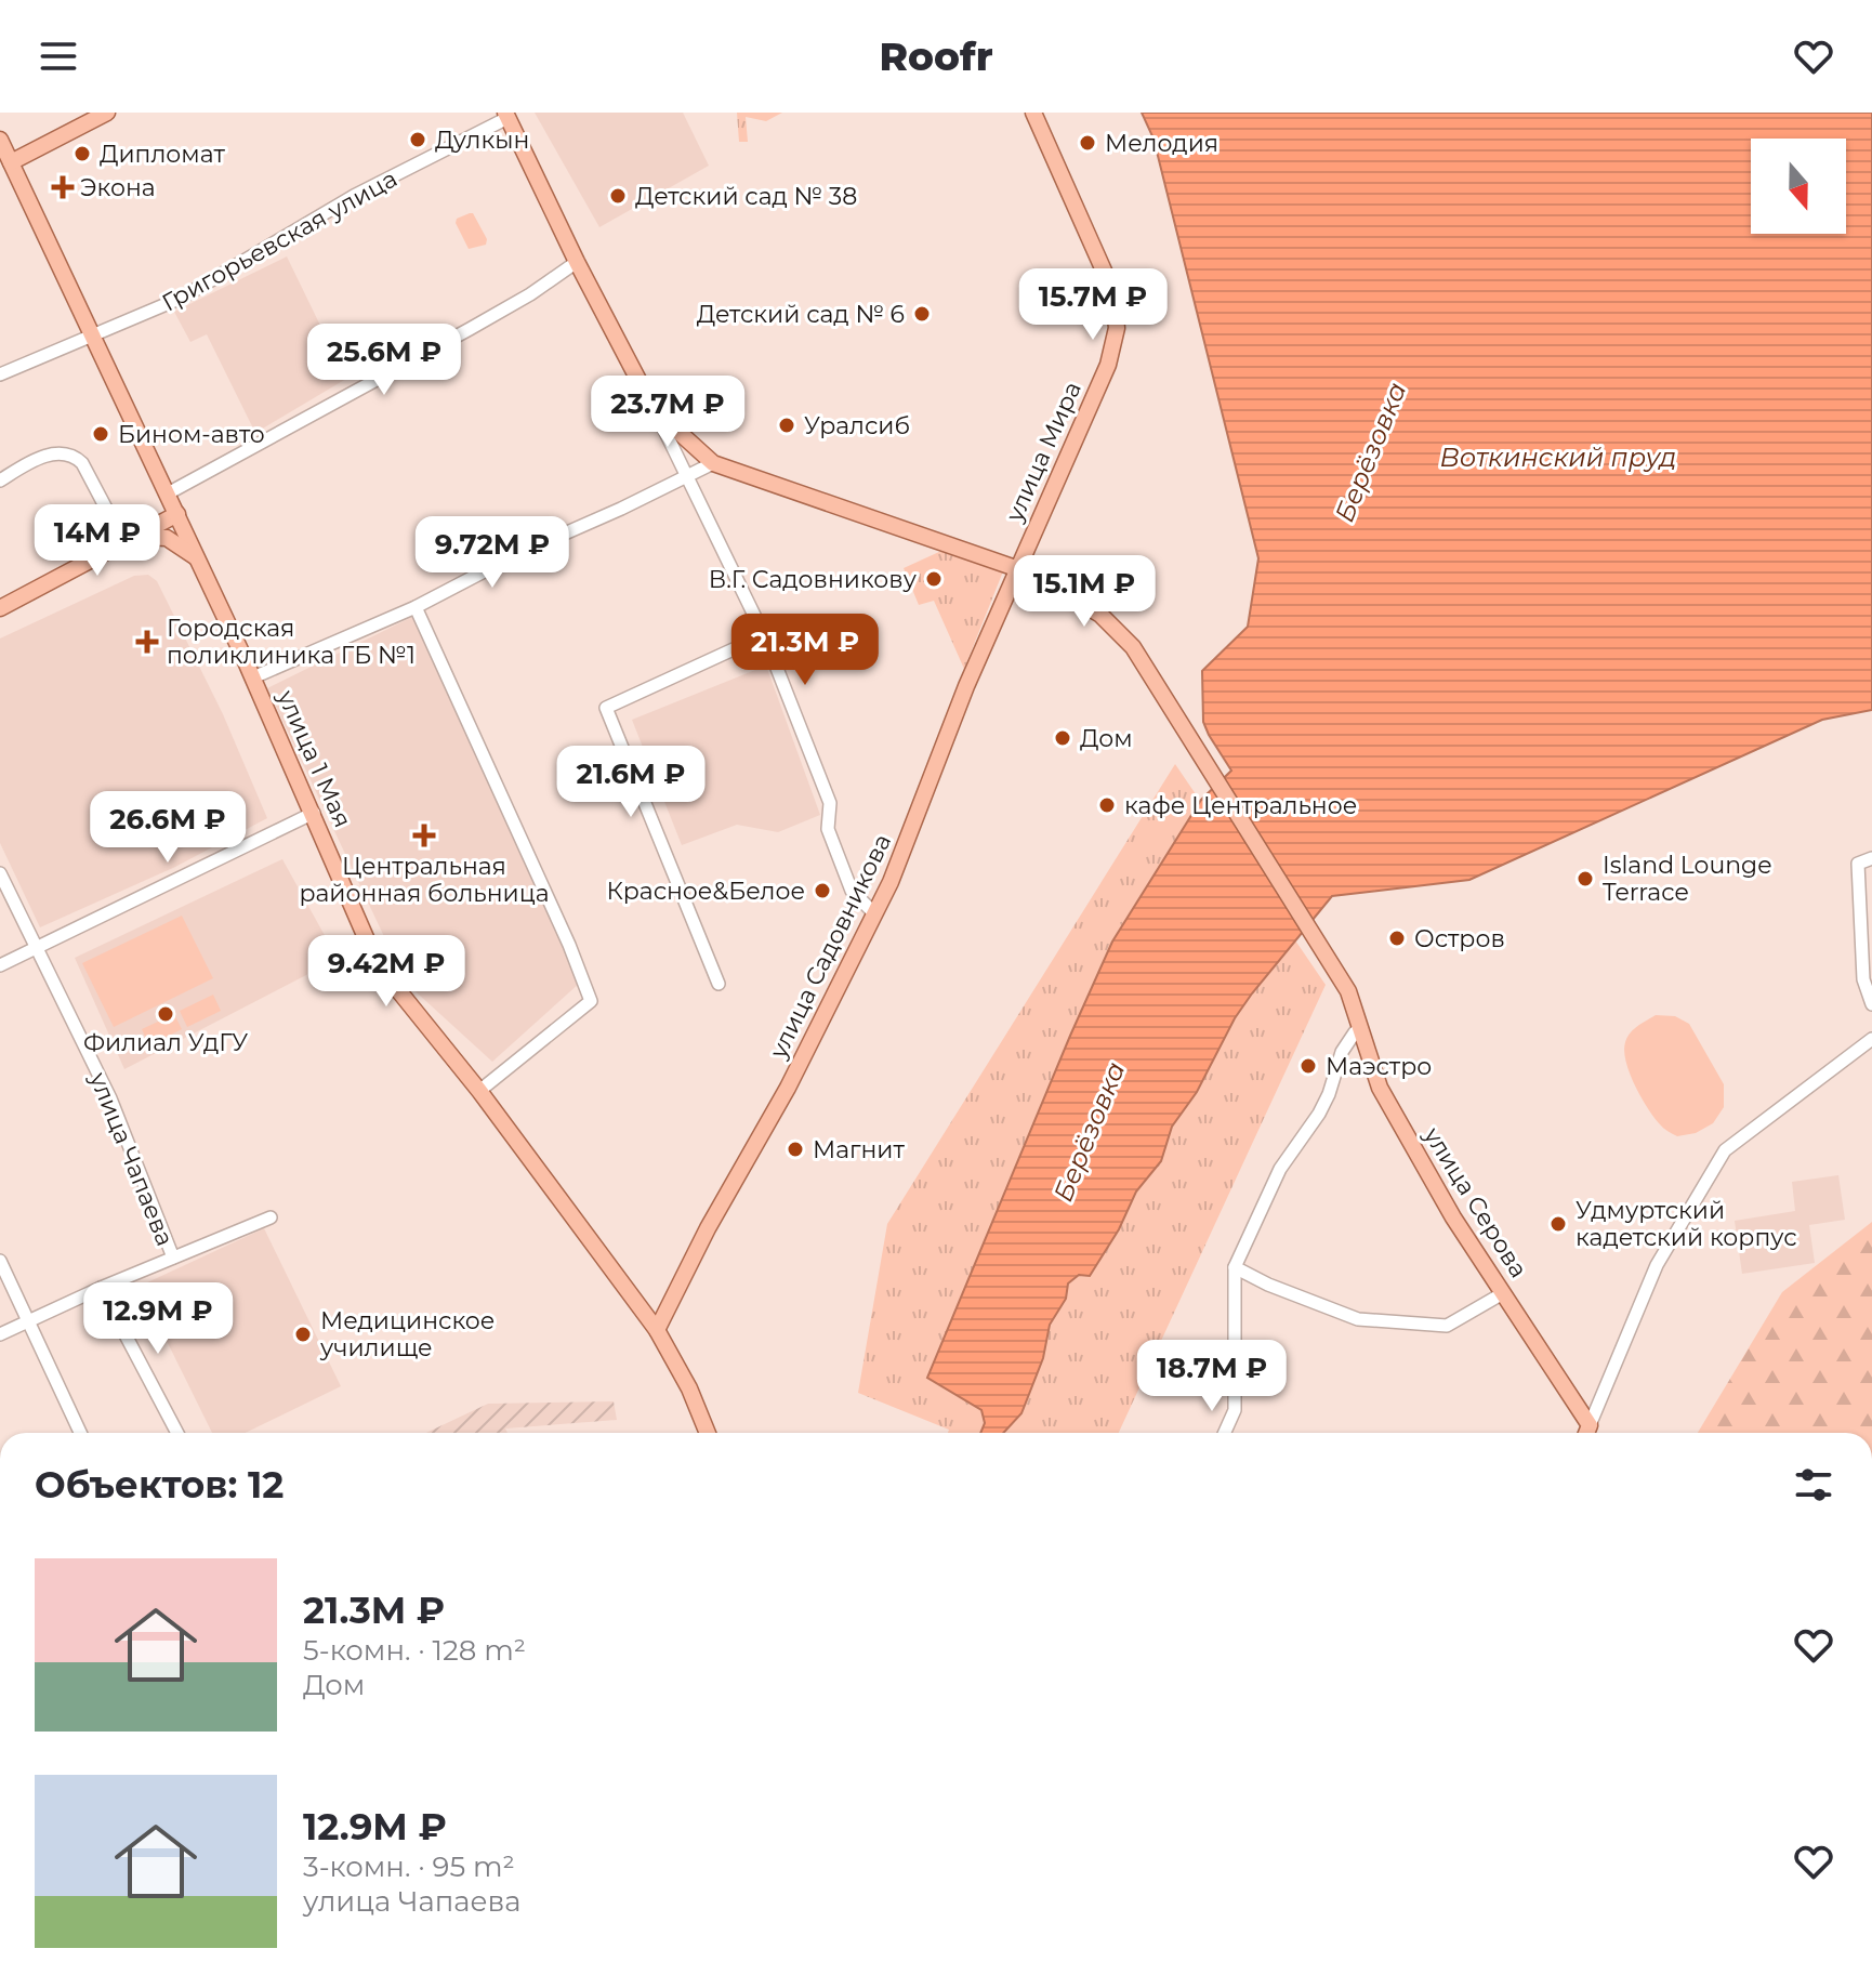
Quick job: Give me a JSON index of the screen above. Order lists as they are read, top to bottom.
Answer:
{
  "streets": {
    "main road": [
      "улица Мира",
      "улица 1 Мая",
      "улица Садовникова",
      "улица Серова"
    ],
    "street": ["Григорьевская улица", "улица Чапаева"]
  },
  "crossings": [
    ["Григорьевская улица", "улица 1 Мая"],
    ["улица Мира", "улица Садовникова"],
    ["улица Мира", "улица Серова"],
    ["улица 1 Мая", "улица Садовникова"],
    ["улица Садовникова", "улица Серова"]
  ],
  "water": ["Берёзовка", "Воткинский пруд"],
  "places": {
    "other": [
      "Дулкын",
      "Мелодия",
      "Дипломат",
      "Детский сад № 38",
      "Детский сад № 6",
      "Уралсиб",
      "Бином-авто",
      "В.Г. Садовникову",
      "Дом",
      "кафе Центральное",
      "Island Lounge Terrace",
      "Красное&Белое",
      "Остров",
      "Филиал УдГУ",
      "Маэстро",
      "Магнит",
      "Удмуртский кадетский корпус",
      "Медицинское училище"
    ],
    "health": ["Экона", "Городская поликлиника ГБ №1", "Центральная районная больница"]
  },
  "north": "bottom",
  "page": {
    "header": "Roofr",
    "price": [
      "15.7M ₽",
      "25.6M ₽",
      "23.7M ₽",
      "14M ₽",
      "9.72M ₽",
      "15.1M ₽",
      "21.3M ₽",
      "21.6M ₽",
      "26.6M ₽",
      "9.42M ₽",
      "12.9M ₽",
      "18.7M ₽"
    ],
    "heading": "Объектов: 12",
    "list": [
      {
        "name": "21.3M ₽",
        "note": "5-комн. · 128 m² · Дом"
      },
      {
        "name": "12.9M ₽",
        "note": "3-комн. · 95 m² · улица Чапаева"
      }
    ]
  }
}
